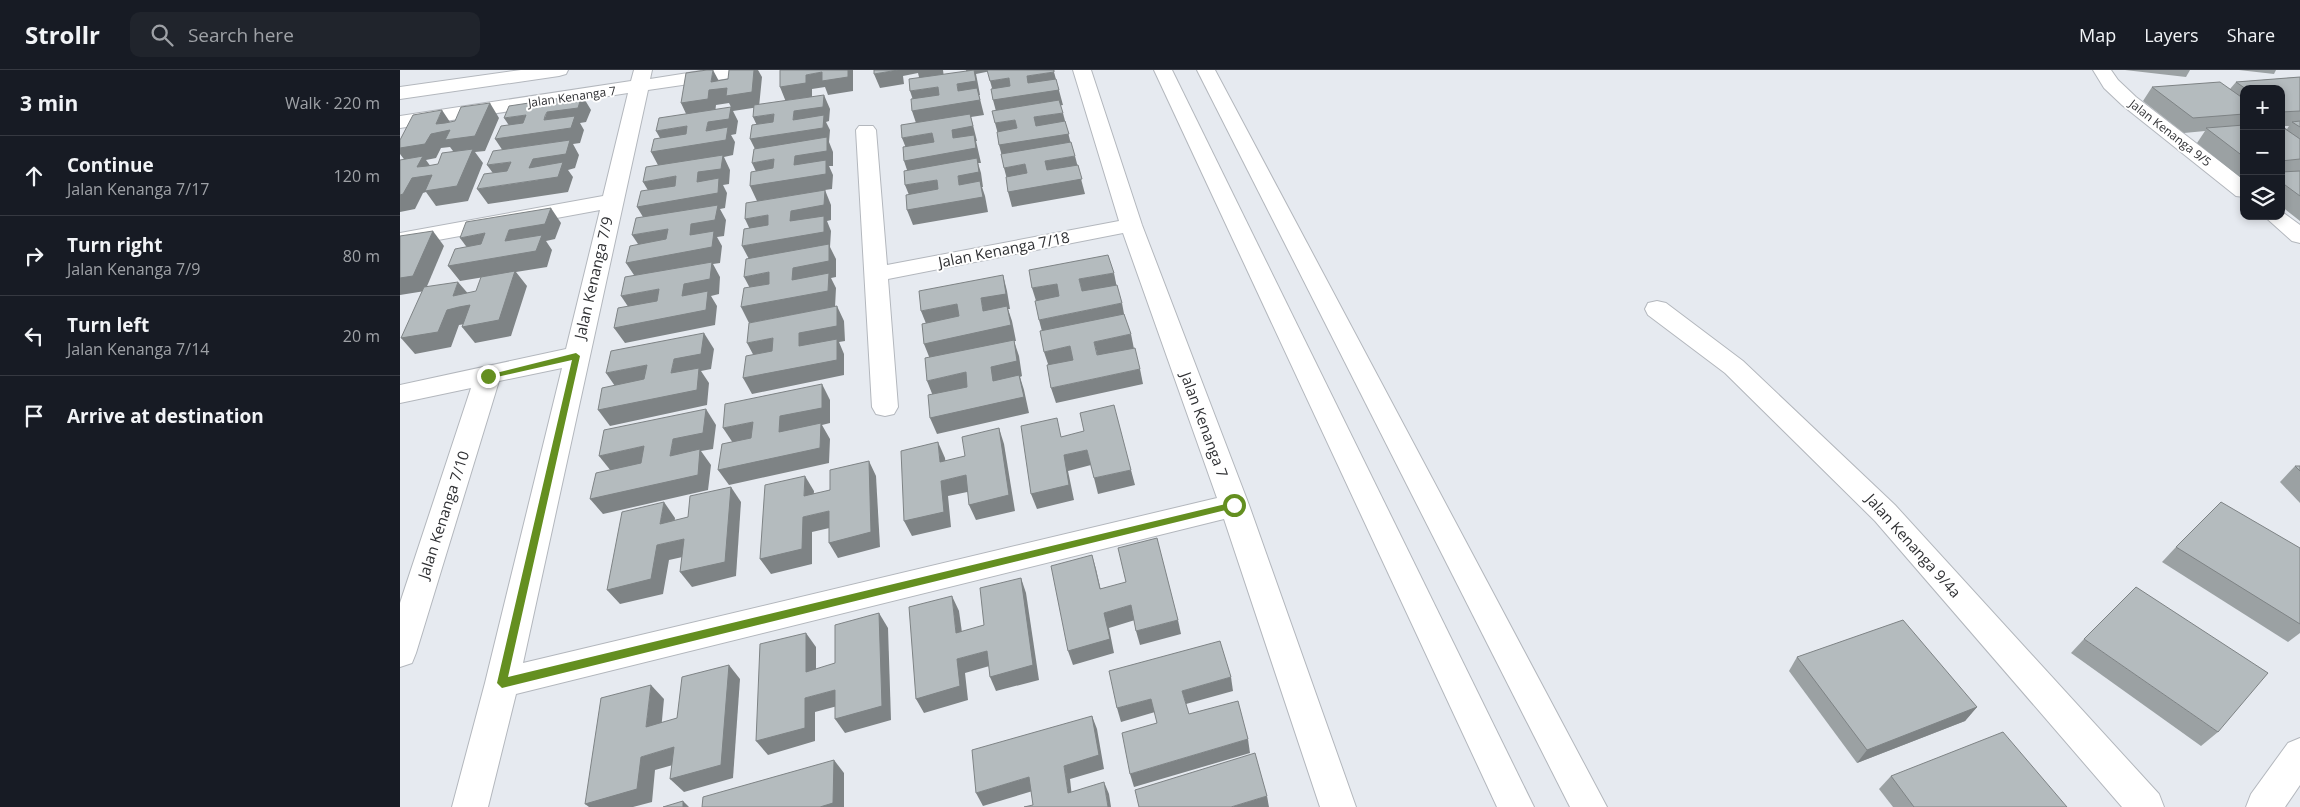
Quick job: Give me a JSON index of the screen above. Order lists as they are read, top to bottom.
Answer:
{
  "streets": {
    "street": [
      "Jalan Kenanga 7",
      "Jalan Kenanga 9/5",
      "Jalan Kenanga 7/18",
      "Jalan Kenanga 7/9",
      "Jalan Kenanga 7/10",
      "Jalan Kenanga 9/4a"
    ]
  },
  "crossings": [
    ["Jalan Kenanga 7", "Jalan Kenanga 7/18"],
    ["Jalan Kenanga 7", "Jalan Kenanga 7/9"]
  ],
  "page": {
    "header": "Strollr",
    "search": "Search here",
    "nav": ["Map", "Layers", "Share"],
    "heading": ["3 min", "Walk · 220 m"],
    "map_buttons": ["+", "−"],
    "list": [
      ["Continue", "Jalan Kenanga 7/17", "120 m"],
      ["Turn right", "Jalan Kenanga 7/9", "80 m"],
      ["Turn left", "Jalan Kenanga 7/14", "20 m"],
      "Arrive at destination"
    ]
  }
}
